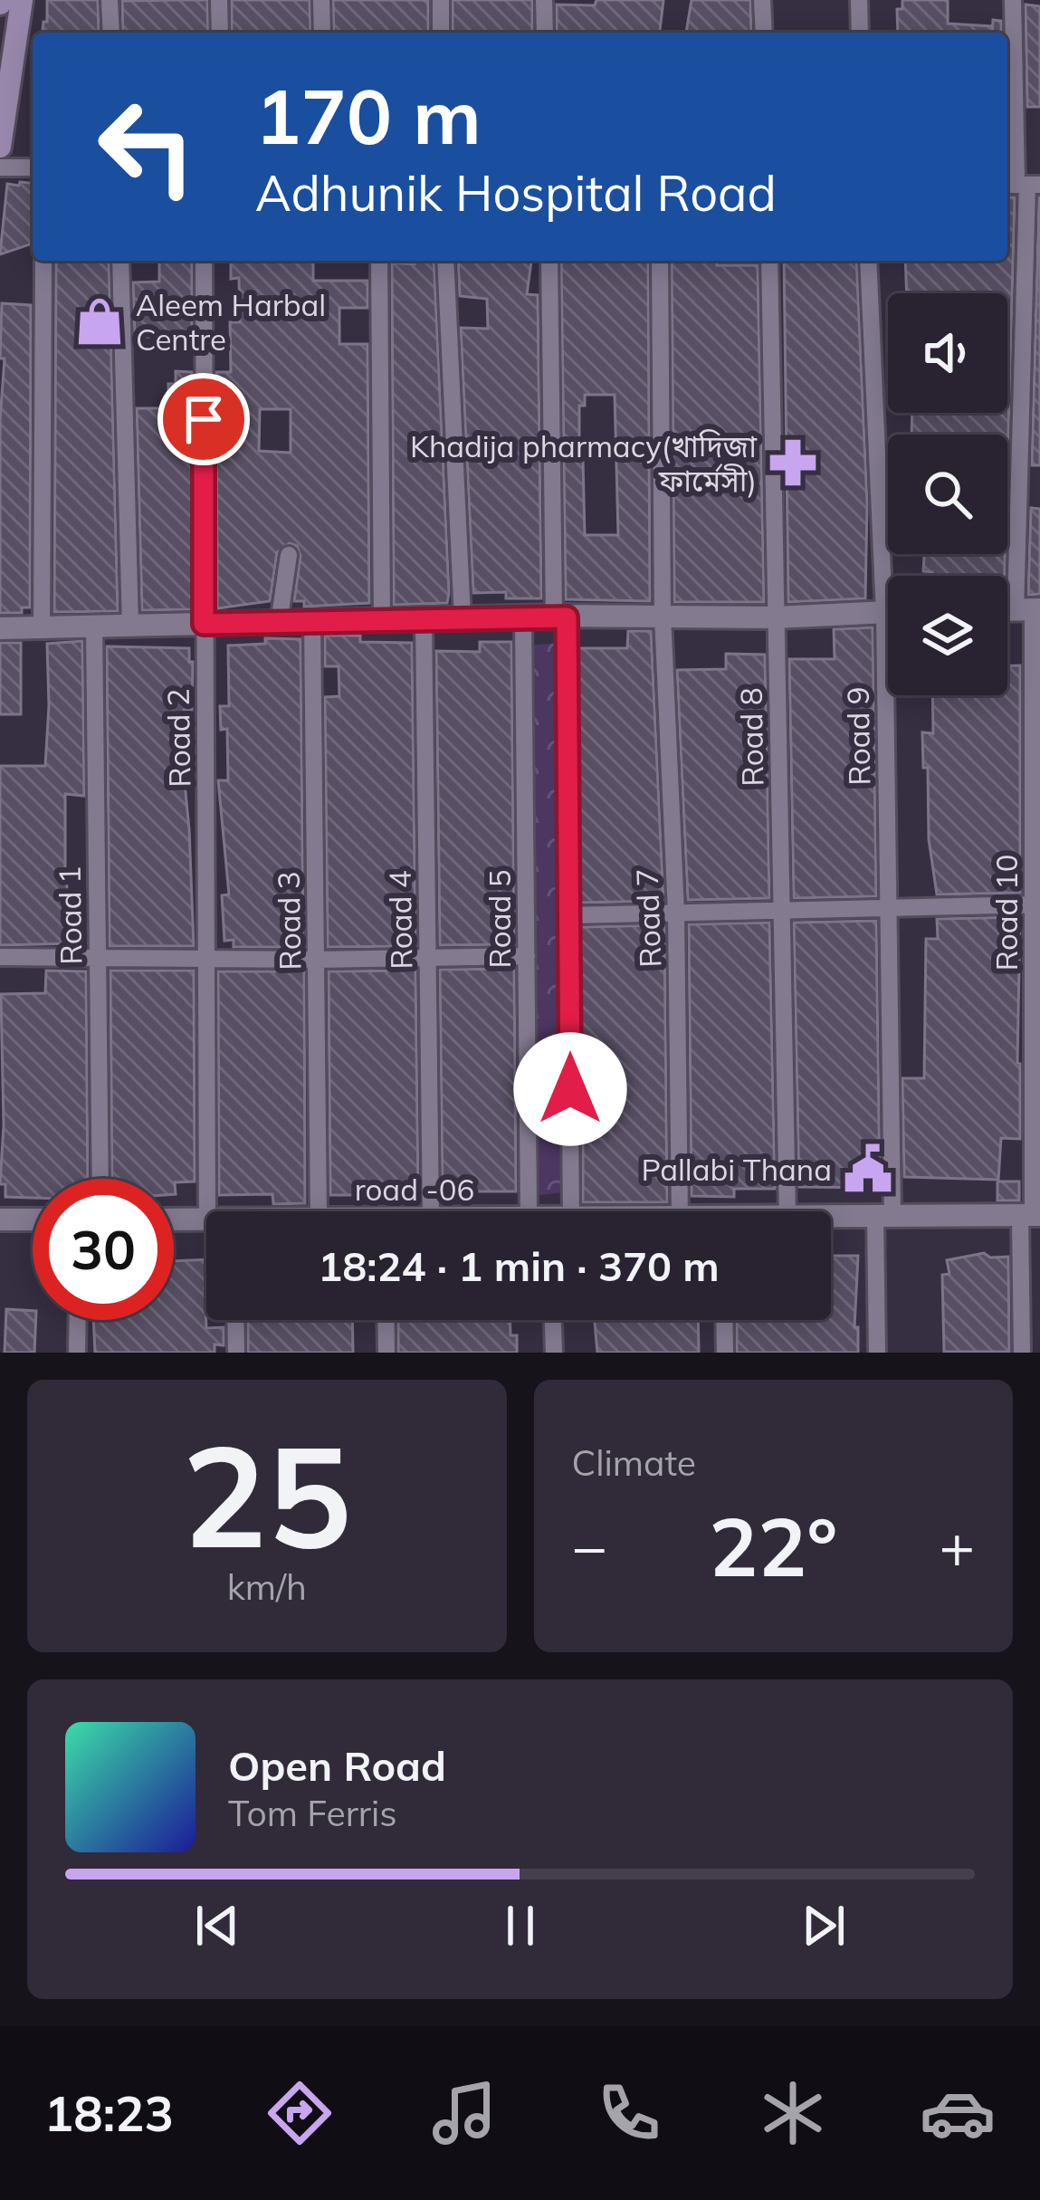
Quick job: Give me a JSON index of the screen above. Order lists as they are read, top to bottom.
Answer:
{
  "streets": {
    "street": [
      "Road 9",
      "Road 8",
      "Road 2",
      "Road 10",
      "Road 1",
      "Road 7",
      "Road 5",
      "Road 4",
      "Road 3",
      "road -06"
    ]
  },
  "crossings": [
    ["Road 9", "road -06"],
    ["Road 10", "road -06"]
  ],
  "places": {
    "shop": ["Aleem Harbal Centre"],
    "pharmacy": ["Khadija pharmacy(খাদিজা ফার্মেসী)"],
    "public building": ["Pallabi Thana"]
  },
  "page": {
    "turn": ["170 m", "Adhunik Hospital Road"],
    "limit": "30",
    "trip": "18:24 · 1 min · 370 m",
    "tile": [
      ["25", "km/h"],
      "Climate"
    ],
    "heat": ["−", "22°", "+"],
    "song": ["Open Road", "Tom Ferris"],
    "tabs": "18:23"
  }
}
